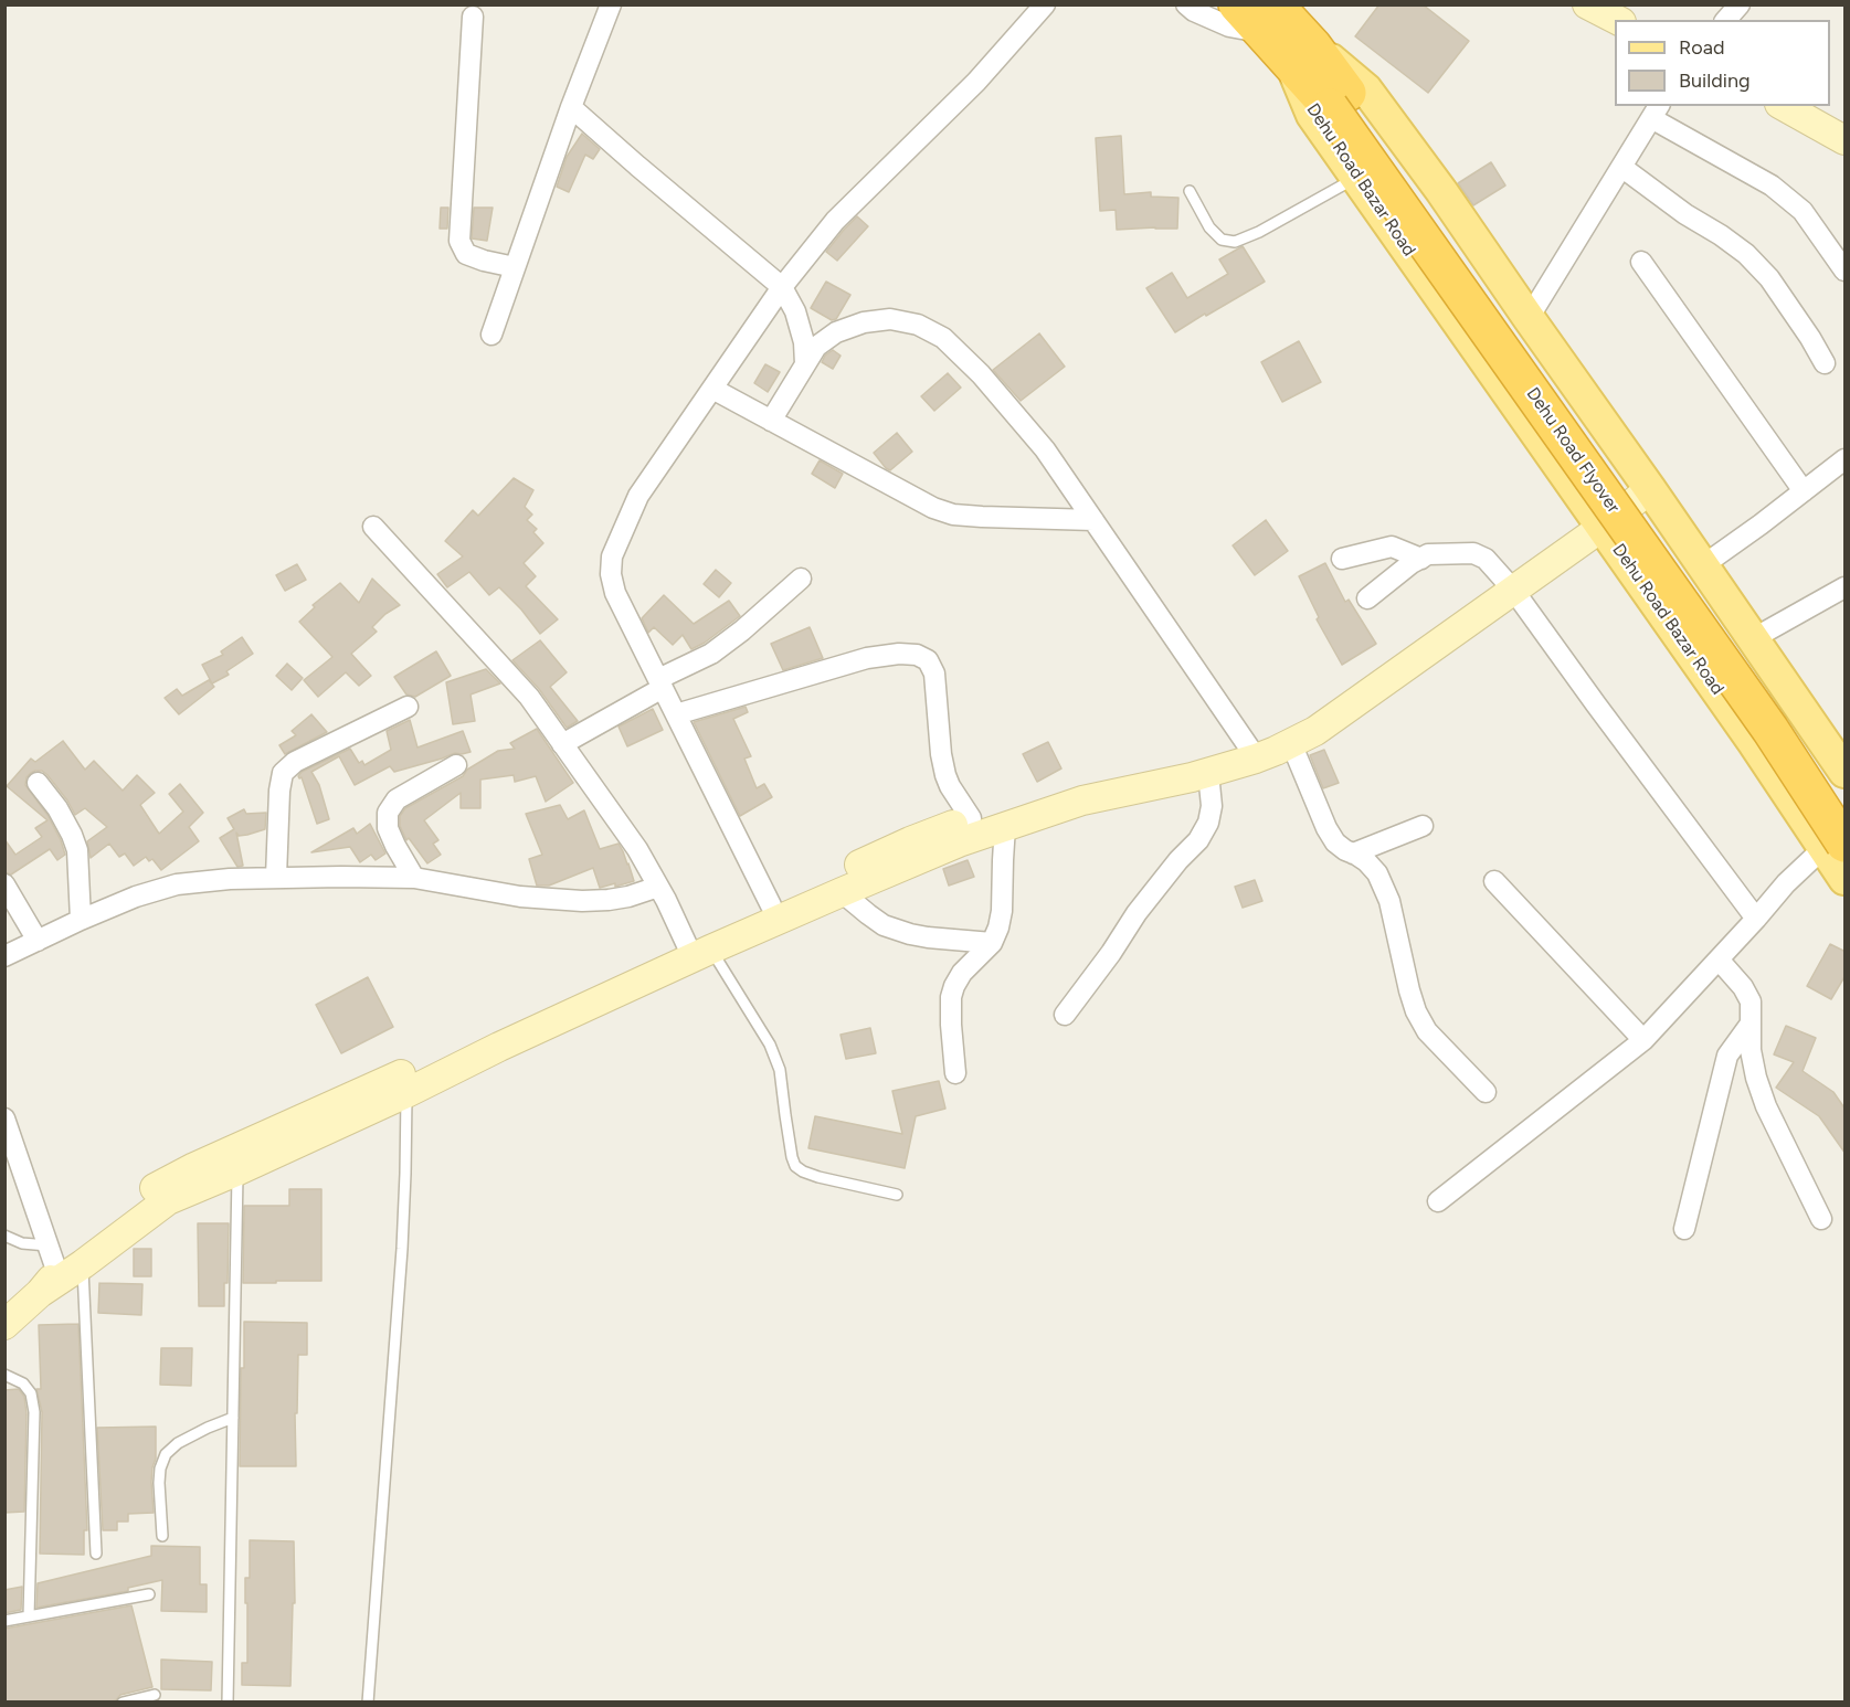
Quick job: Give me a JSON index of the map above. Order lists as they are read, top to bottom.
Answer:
{
  "streets": {
    "highway": ["Dehu Road Flyover"],
    "main road": ["Dehu Road Bazar Road"]
  },
  "crossings": [
    ["Dehu Road Bazar Road", "Dehu Road Flyover"]
  ],
  "legend": ["Road", "Building"]
}
